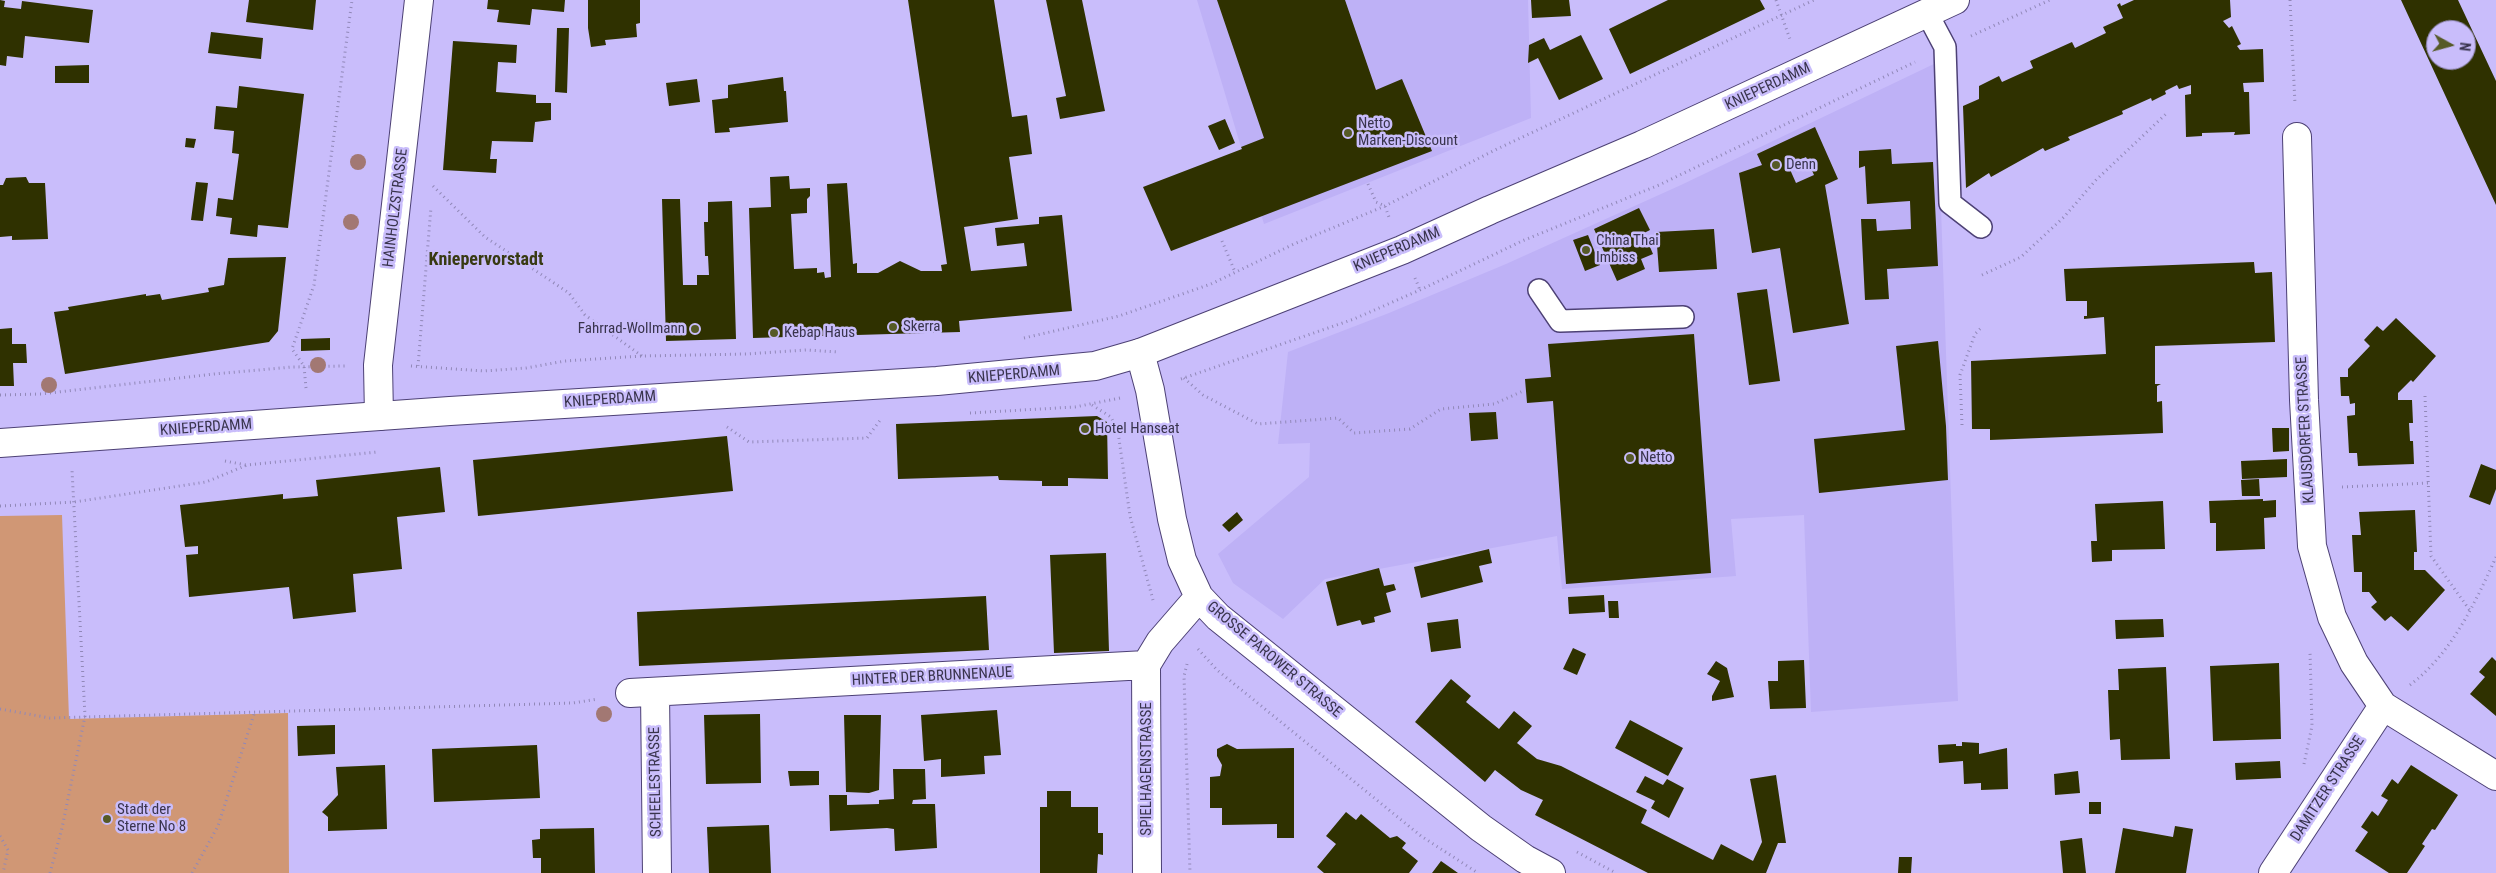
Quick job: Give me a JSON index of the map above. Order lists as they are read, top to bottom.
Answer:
{
  "streets": {
    "street": [
      "KNIEPERDAMM",
      "HAINHOLZSTRASSE",
      "KLAUSDORFER STRASSE",
      "GROSSE PAROWER STRASSE",
      "HINTER DER BRUNNENAUE",
      "SPIELHAGENSTRASSE",
      "SCHEELESTRASSE",
      "DAMITZER STRASSE"
    ]
  },
  "crossings": [
    ["KNIEPERDAMM", "HAINHOLZSTRASSE"],
    ["KNIEPERDAMM", "GROSSE PAROWER STRASSE"],
    ["KLAUSDORFER STRASSE", "DAMITZER STRASSE"],
    ["HINTER DER BRUNNENAUE", "SPIELHAGENSTRASSE"],
    ["HINTER DER BRUNNENAUE", "SCHEELESTRASSE"]
  ],
  "districts": ["Kniepervorstadt"],
  "places": [
    "Netto Marken-Discount",
    "Denn",
    "China Thai Imbiss",
    "Skerra",
    "Fahrrad-Wollmann",
    "Kebap Haus",
    "Hotel Hanseat",
    "Netto",
    "Stadt der Sterne No 8"
  ],
  "north": "right"
}
